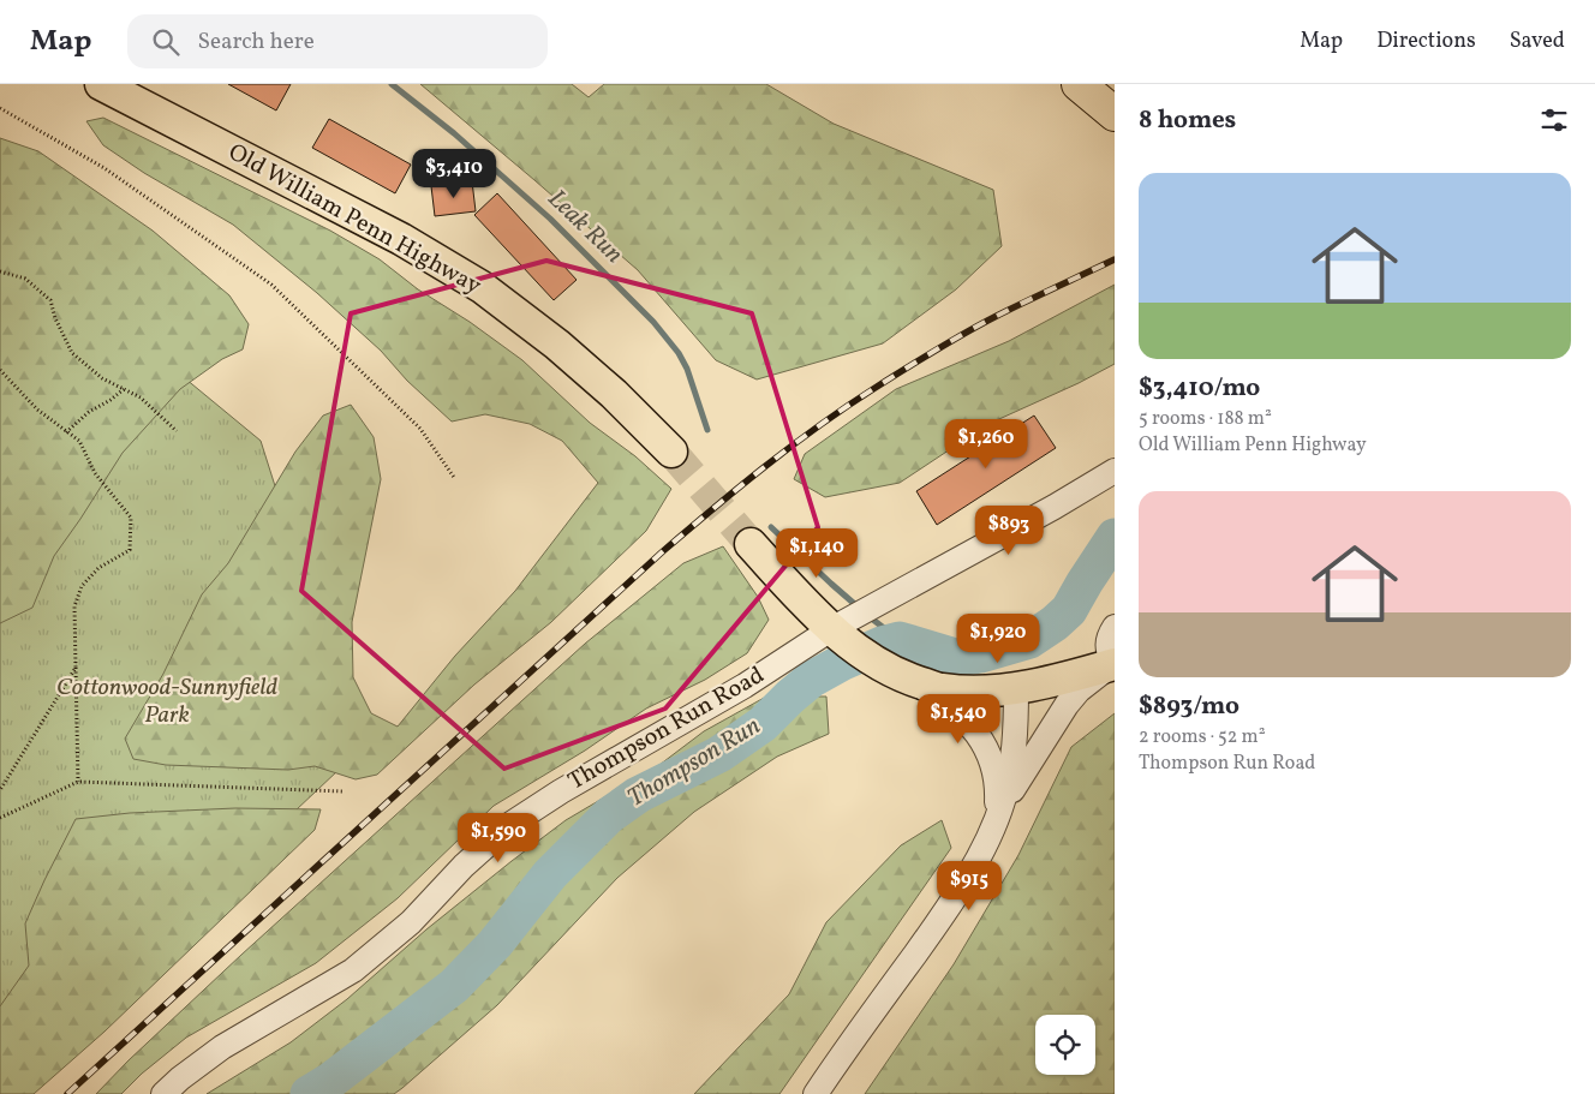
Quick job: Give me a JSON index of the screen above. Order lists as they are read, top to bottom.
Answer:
{
  "streets": {
    "main road": ["Old William Penn Highway"],
    "street": ["Thompson Run Road"]
  },
  "water": ["Leak Run", "Thompson Run"],
  "parks": ["Cottonwood-Sunnyfield Park"],
  "page": {
    "header": "Map",
    "search": "Search here",
    "nav": ["Map", "Directions", "Saved"],
    "heading": "8 homes",
    "price": [
      "$3,410",
      "$1,260",
      "$893",
      "$1,140",
      "$1,920",
      "$1,540",
      "$1,590",
      "$915"
    ],
    "list": [
      {
        "name": "$3,410/mo",
        "note": "5 rooms · 188 m² · Old William Penn Highway"
      },
      {
        "name": "$893/mo",
        "note": "2 rooms · 52 m² · Thompson Run Road"
      }
    ]
  }
}
